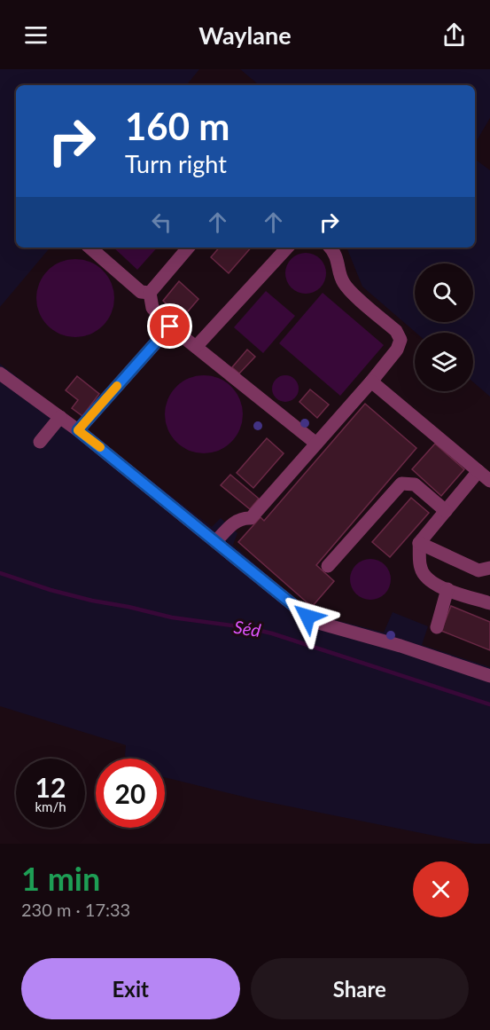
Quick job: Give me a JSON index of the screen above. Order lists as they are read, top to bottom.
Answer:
{
  "water": ["Séd"],
  "page": {
    "header": "Waylane",
    "turn": ["160 m", "Turn right"],
    "speed": "12 km/h",
    "limit": "20",
    "heading": ["1 min", "230 m · 17:33"],
    "buttons": ["Exit", "Share"]
  }
}
